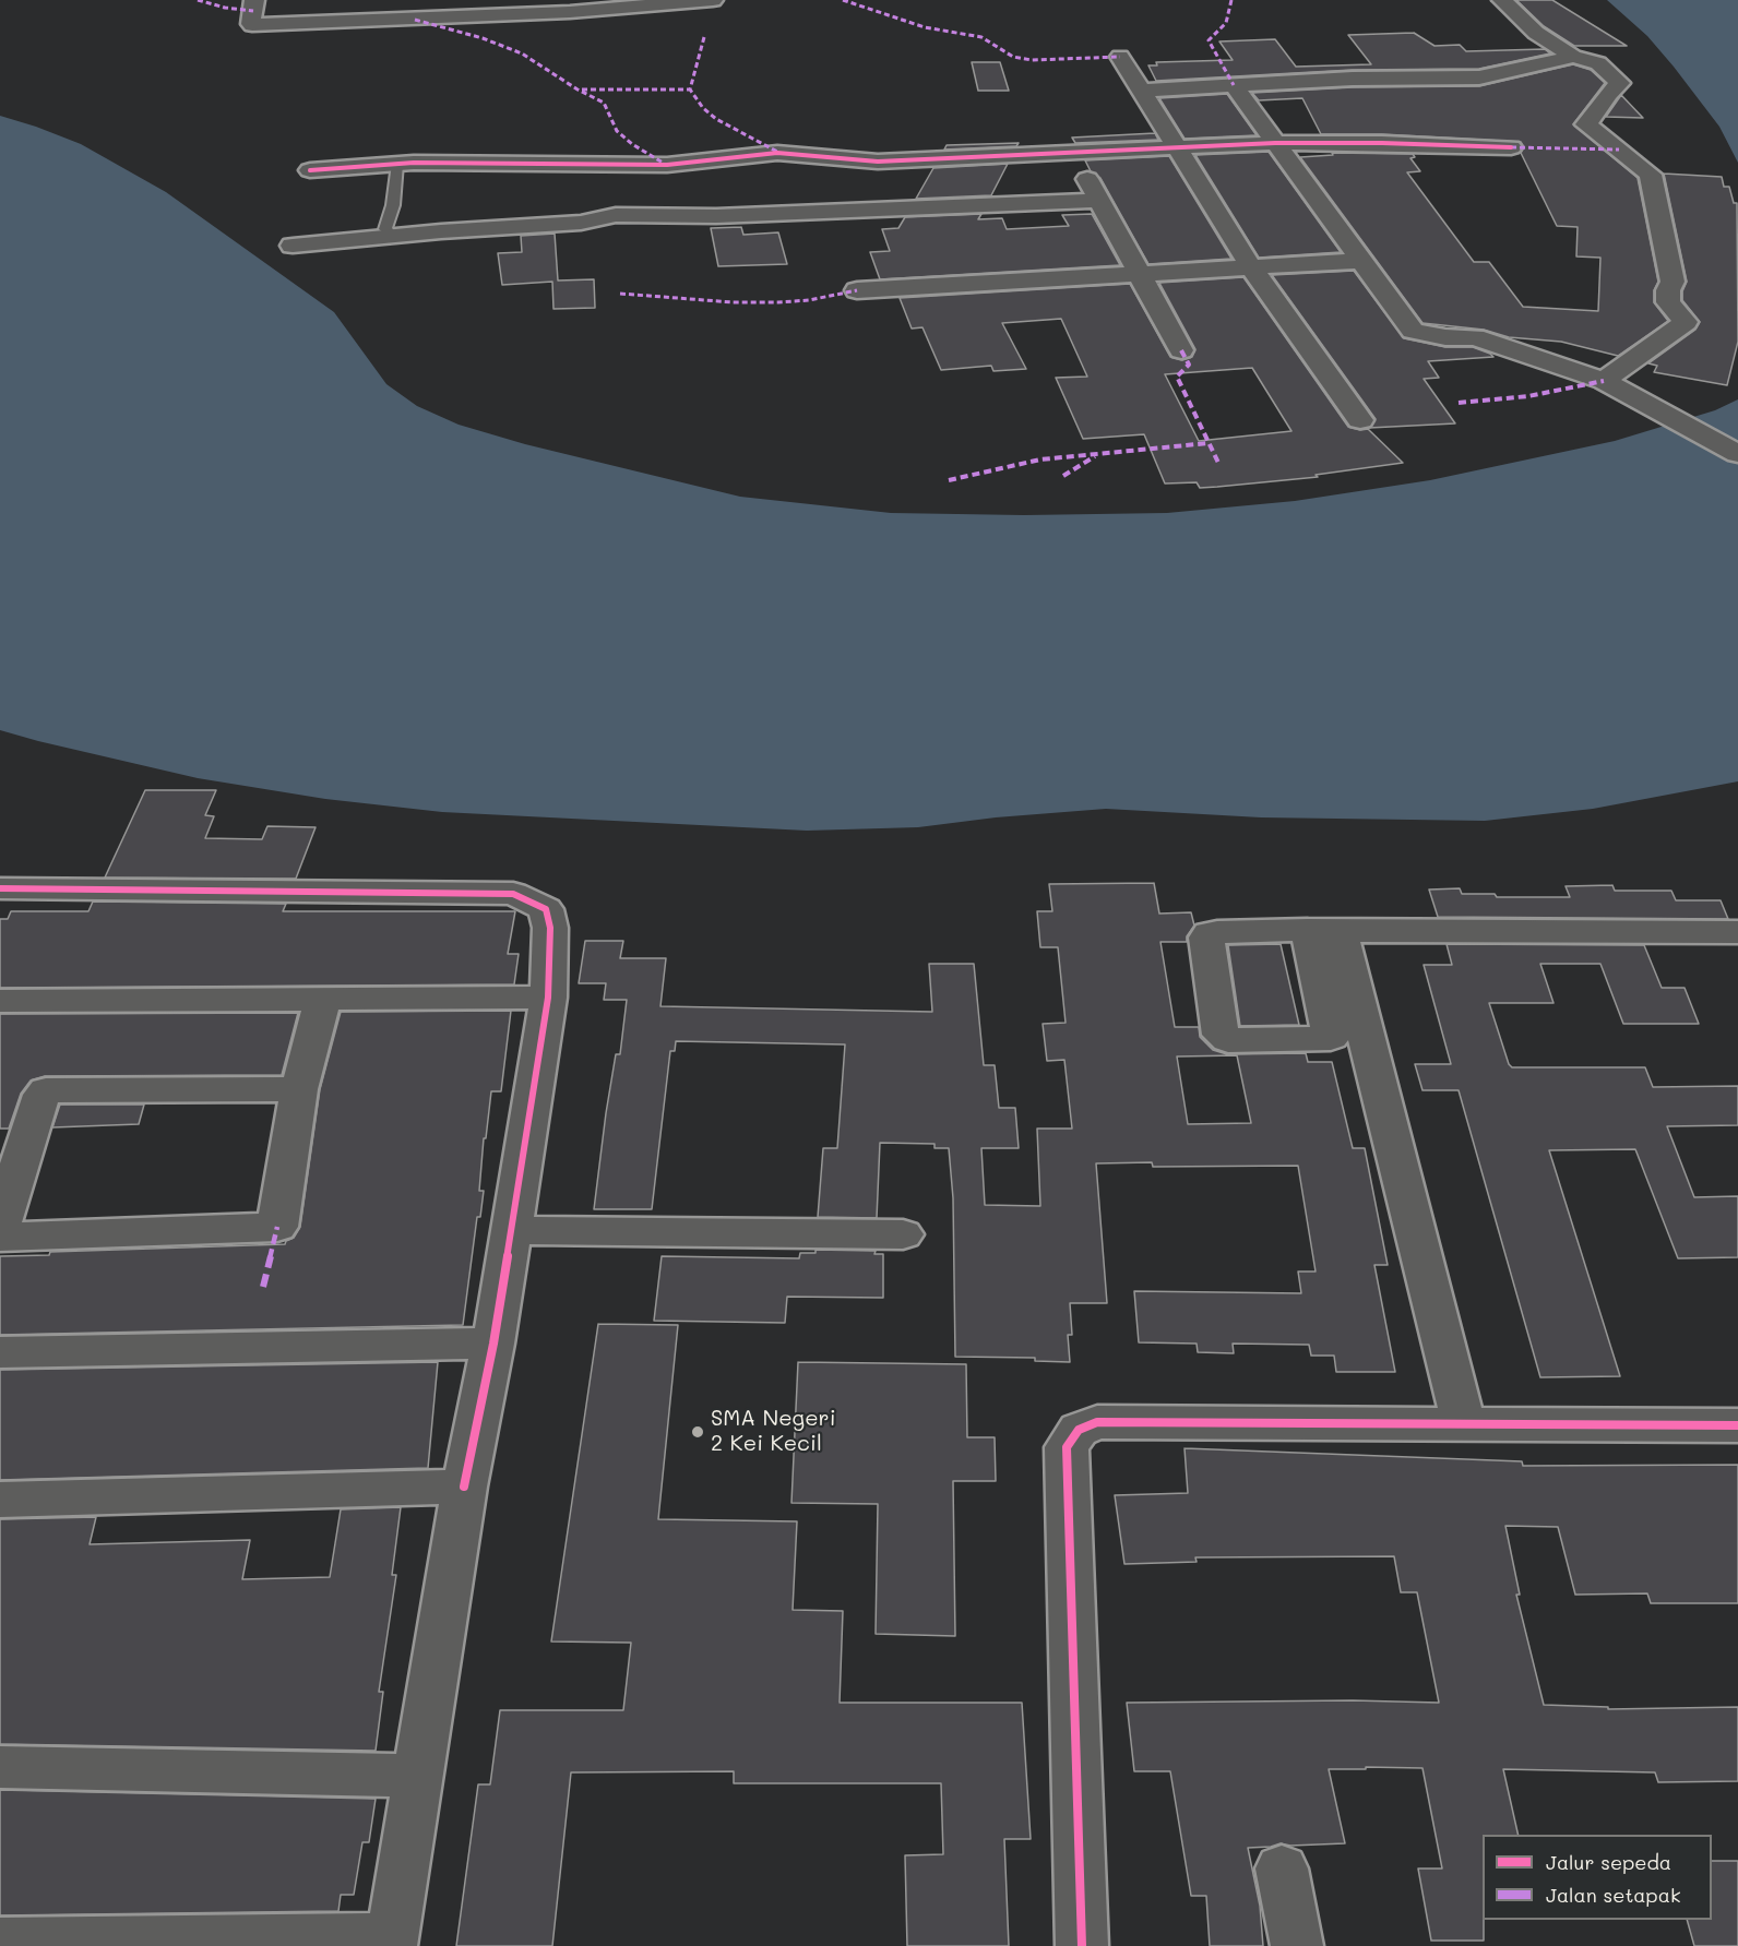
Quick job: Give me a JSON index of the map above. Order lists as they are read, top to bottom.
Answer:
{
  "places": ["SMA Negeri 2 Kei Kecil"],
  "legend": ["Jalur sepeda", "Jalan setapak"]
}
